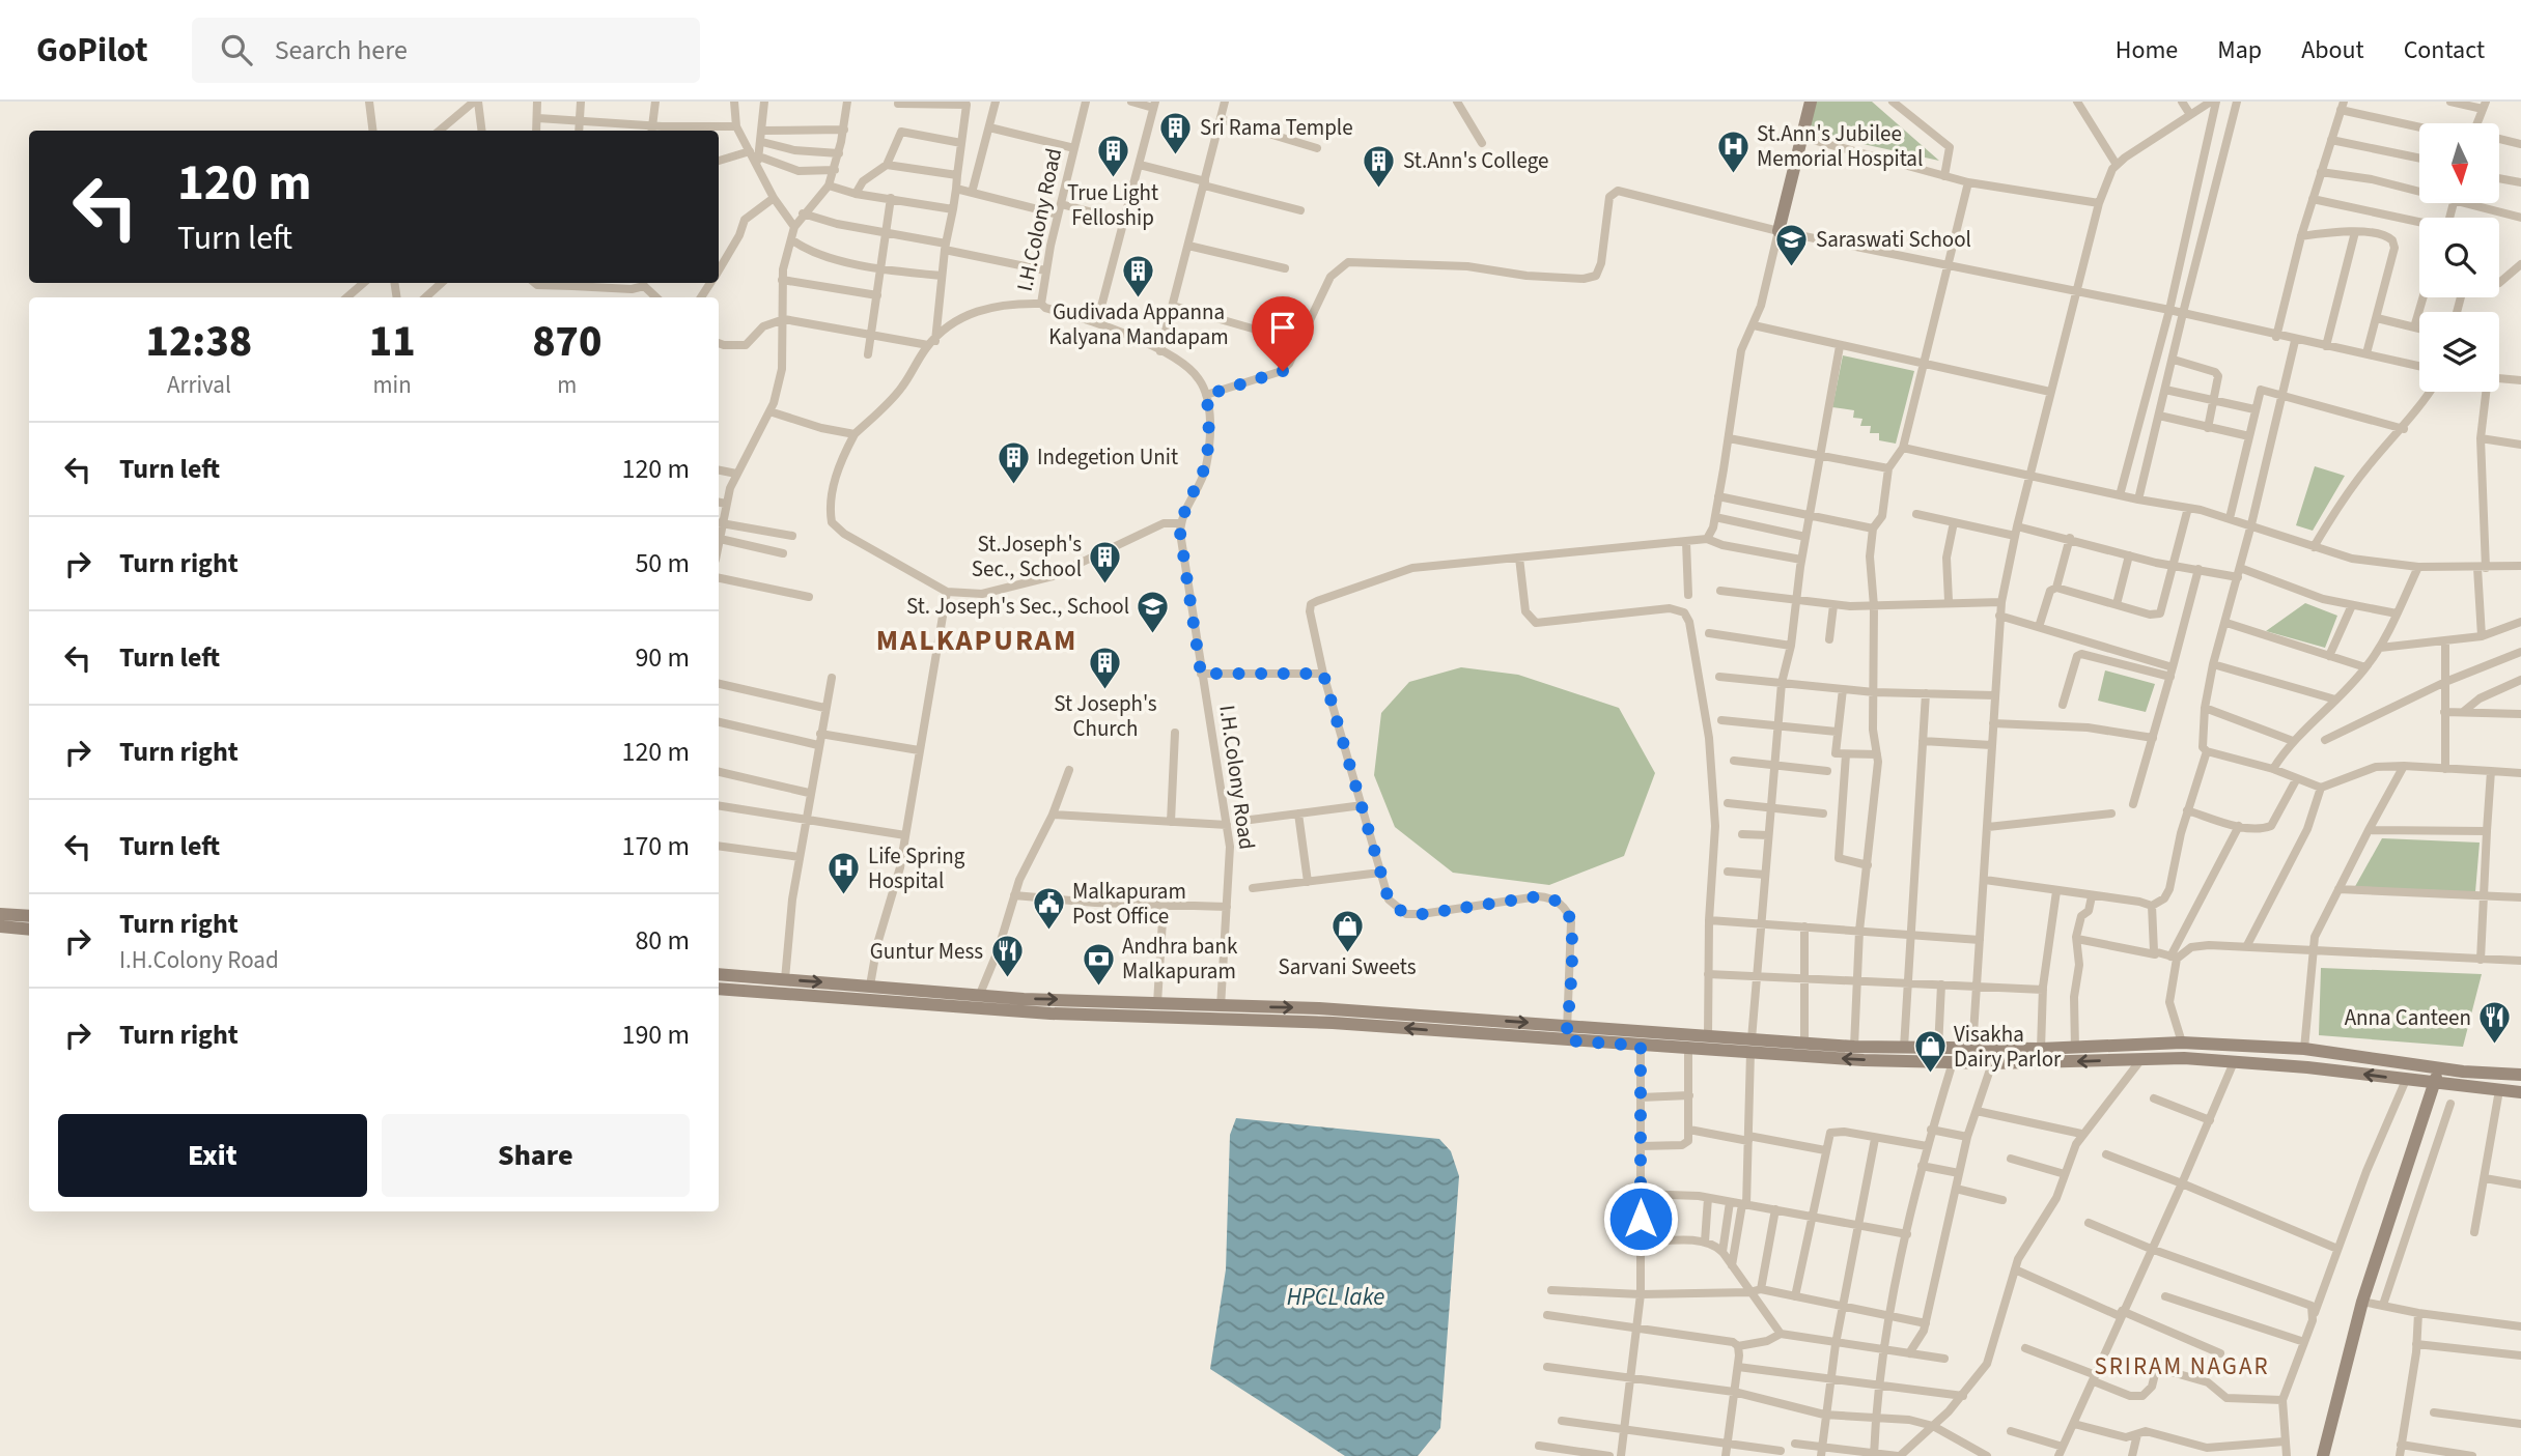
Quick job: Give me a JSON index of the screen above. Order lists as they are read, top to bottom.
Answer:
{
  "streets": {
    "street": ["I.H.Colony Road"]
  },
  "districts": ["MALKAPURAM", "SRIRAM NAGAR"],
  "water": ["HPCL lake"],
  "places": {
    "building": [
      "Sri Rama Temple",
      "True Light Felloship",
      "St.Ann's College",
      "Gudivada Appanna Kalyana Mandapam",
      "Indegetion Unit",
      "St.Joseph's Sec., School",
      "St Joseph's Church"
    ],
    "hospital": ["St.Ann's Jubilee Memorial Hospital", "Life Spring Hospital"],
    "school or university": ["Saraswati School", "St. Joseph's Sec., School"],
    "public building": ["Malkapuram Post Office"],
    "shop": ["Sarvani Sweets", "Visakha Dairy Parlor"],
    "restaurant": ["Guntur Mess", "Anna Canteen"],
    "bank": ["Andhra bank Malkapuram"]
  },
  "north": "bottom",
  "page": {
    "header": "GoPilot",
    "search": "Search here",
    "nav": [
      "Home",
      "Map",
      "About",
      "Contact"
    ],
    "turn": ["120 m", "Turn left"],
    "eta": [
      "12:38",
      "Arrival",
      "11",
      "min",
      "870",
      "m"
    ],
    "list": [
      {
        "name": "Turn left",
        "value": "120 m"
      },
      {
        "name": "Turn right",
        "value": "50 m"
      },
      {
        "name": "Turn left",
        "value": "90 m"
      },
      {
        "name": "Turn right",
        "value": "120 m"
      },
      {
        "name": "Turn left",
        "value": "170 m"
      },
      {
        "name": "Turn right",
        "note": "I.H.Colony Road",
        "value": "80 m"
      },
      {
        "name": "Turn right",
        "value": "190 m"
      }
    ],
    "buttons": ["Exit", "Share"]
  }
}
